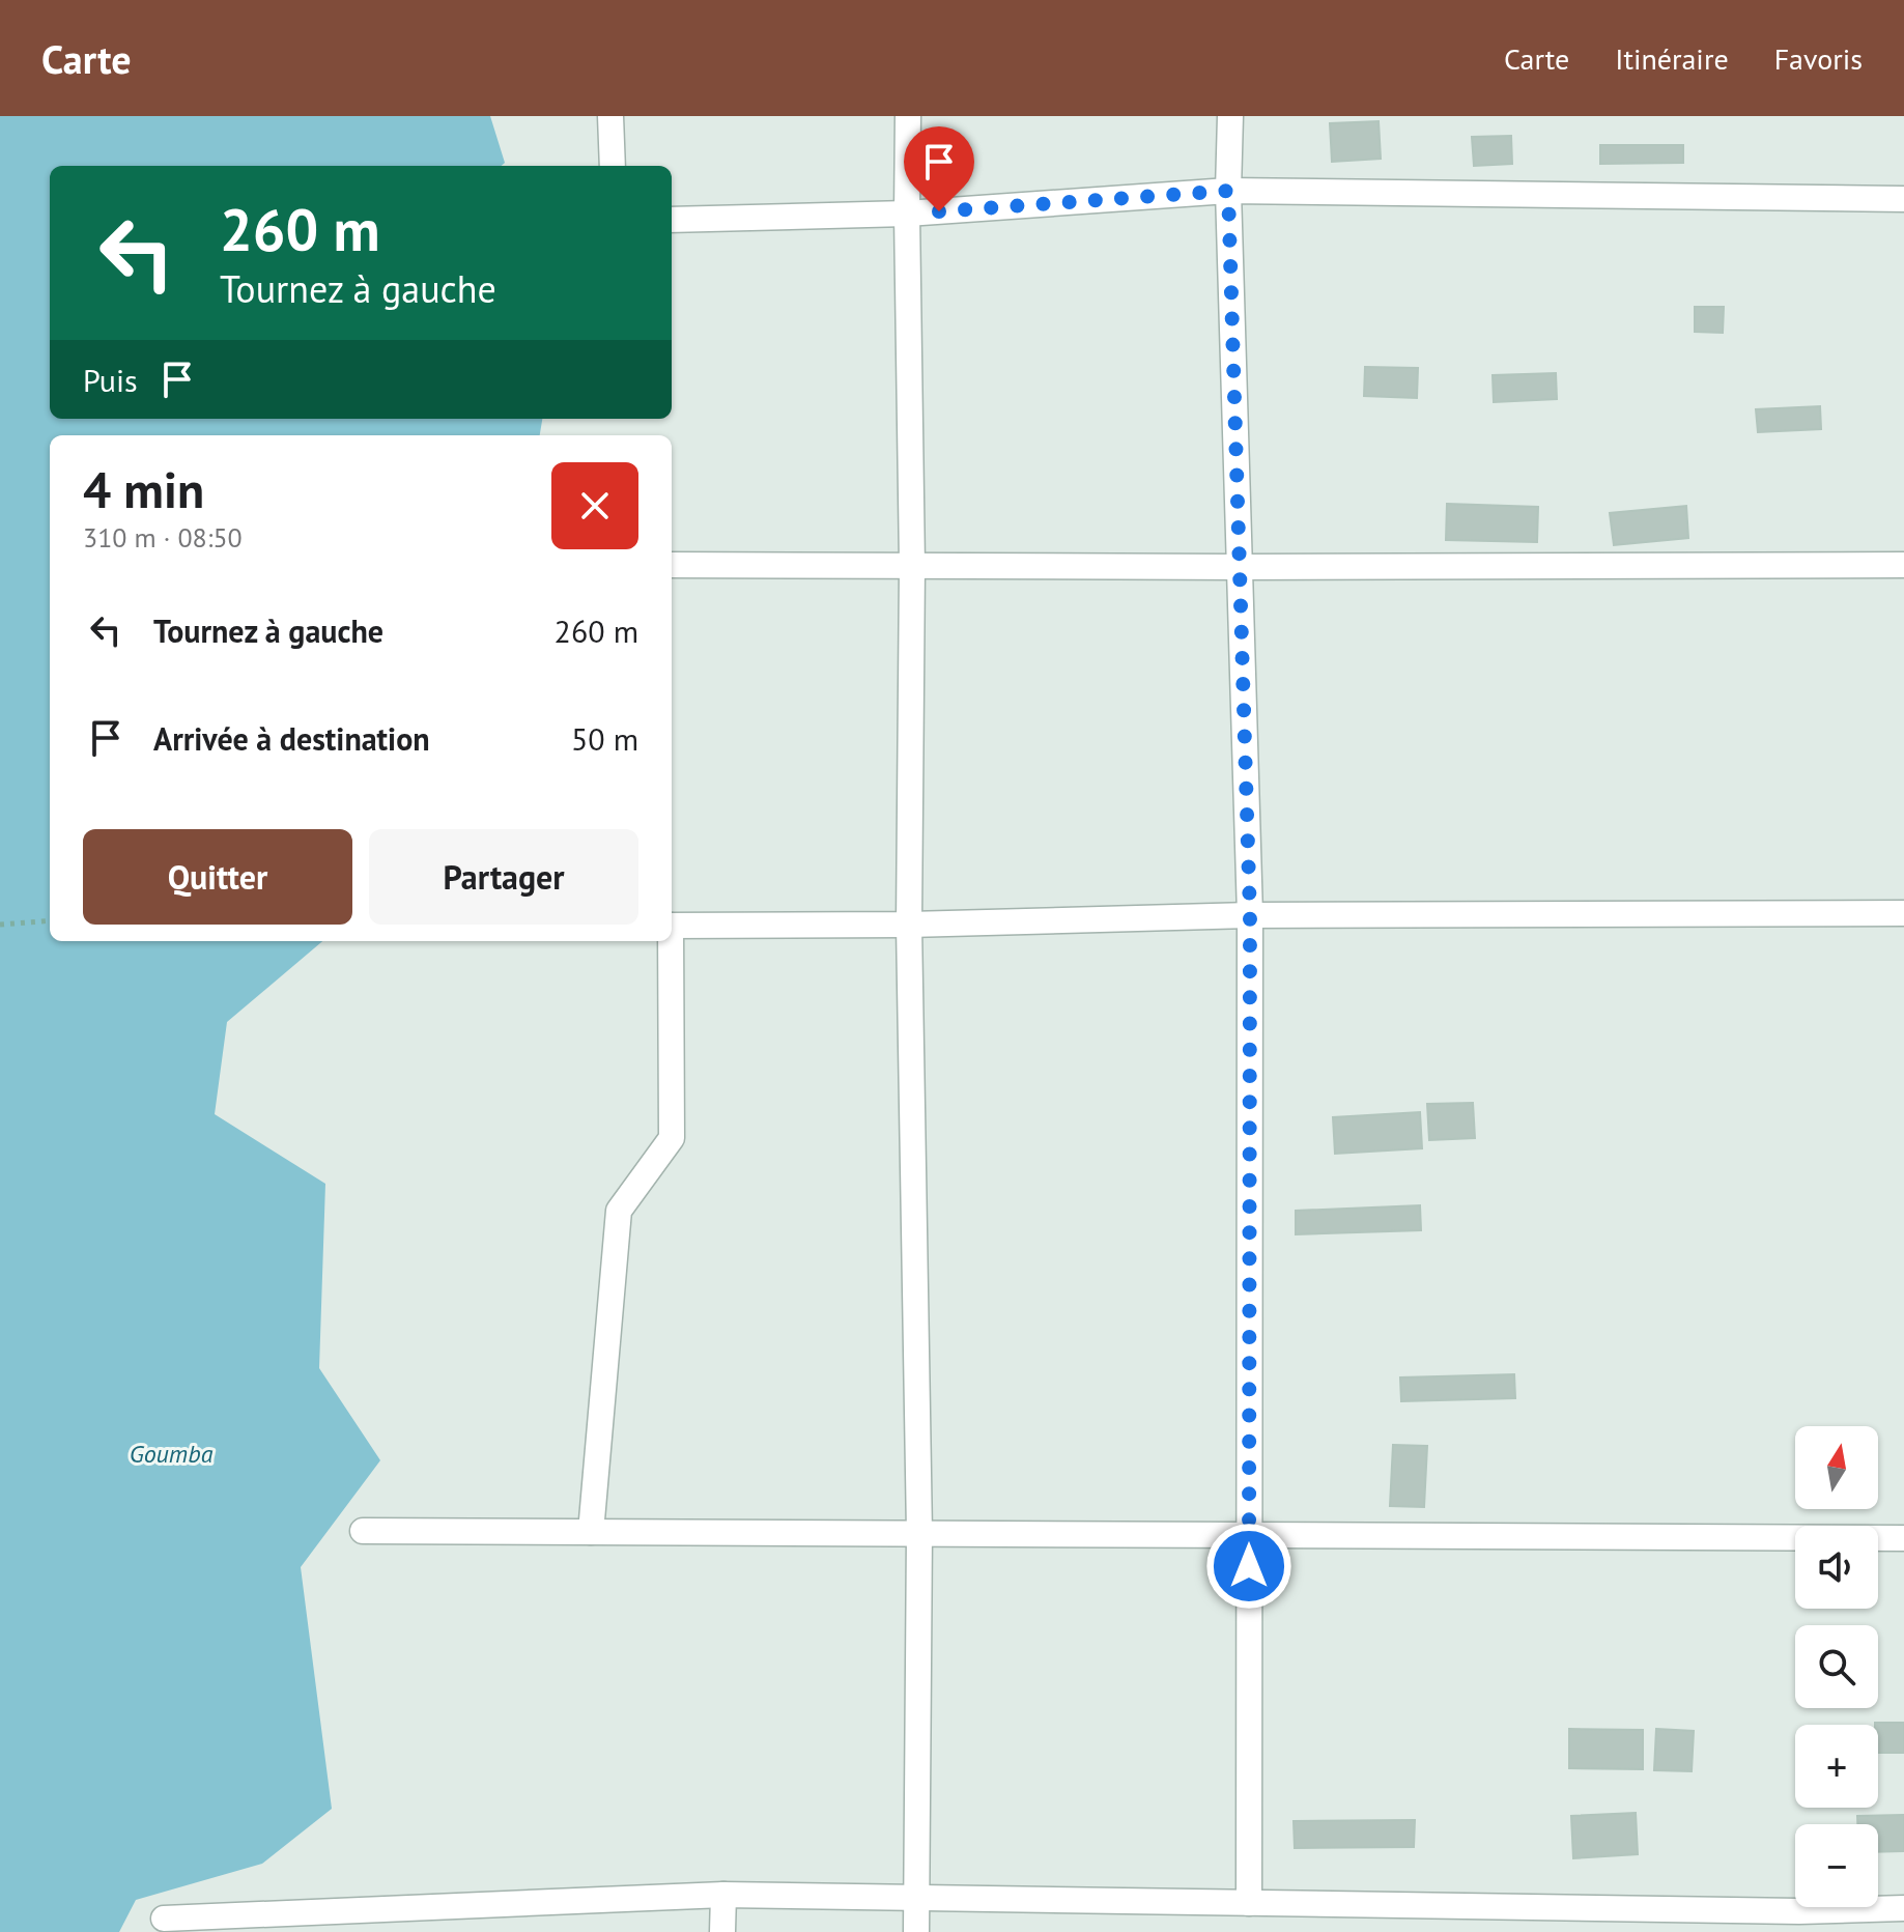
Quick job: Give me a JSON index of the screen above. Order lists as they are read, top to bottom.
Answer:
{
  "water": ["Goumba"],
  "north": "top",
  "page": {
    "header": "Carte",
    "nav": ["Carte", "Itinéraire", "Favoris"],
    "turn": ["260 m", "Tournez à gauche"],
    "then": "Puis",
    "heading": ["4 min", "310 m · 08:50"],
    "list": [
      {
        "name": "Tournez à gauche",
        "value": "260 m"
      },
      {
        "name": "Arrivée à destination",
        "value": "50 m"
      }
    ],
    "buttons": ["Quitter", "Partager"],
    "map_buttons": ["+", "−"]
  }
}
